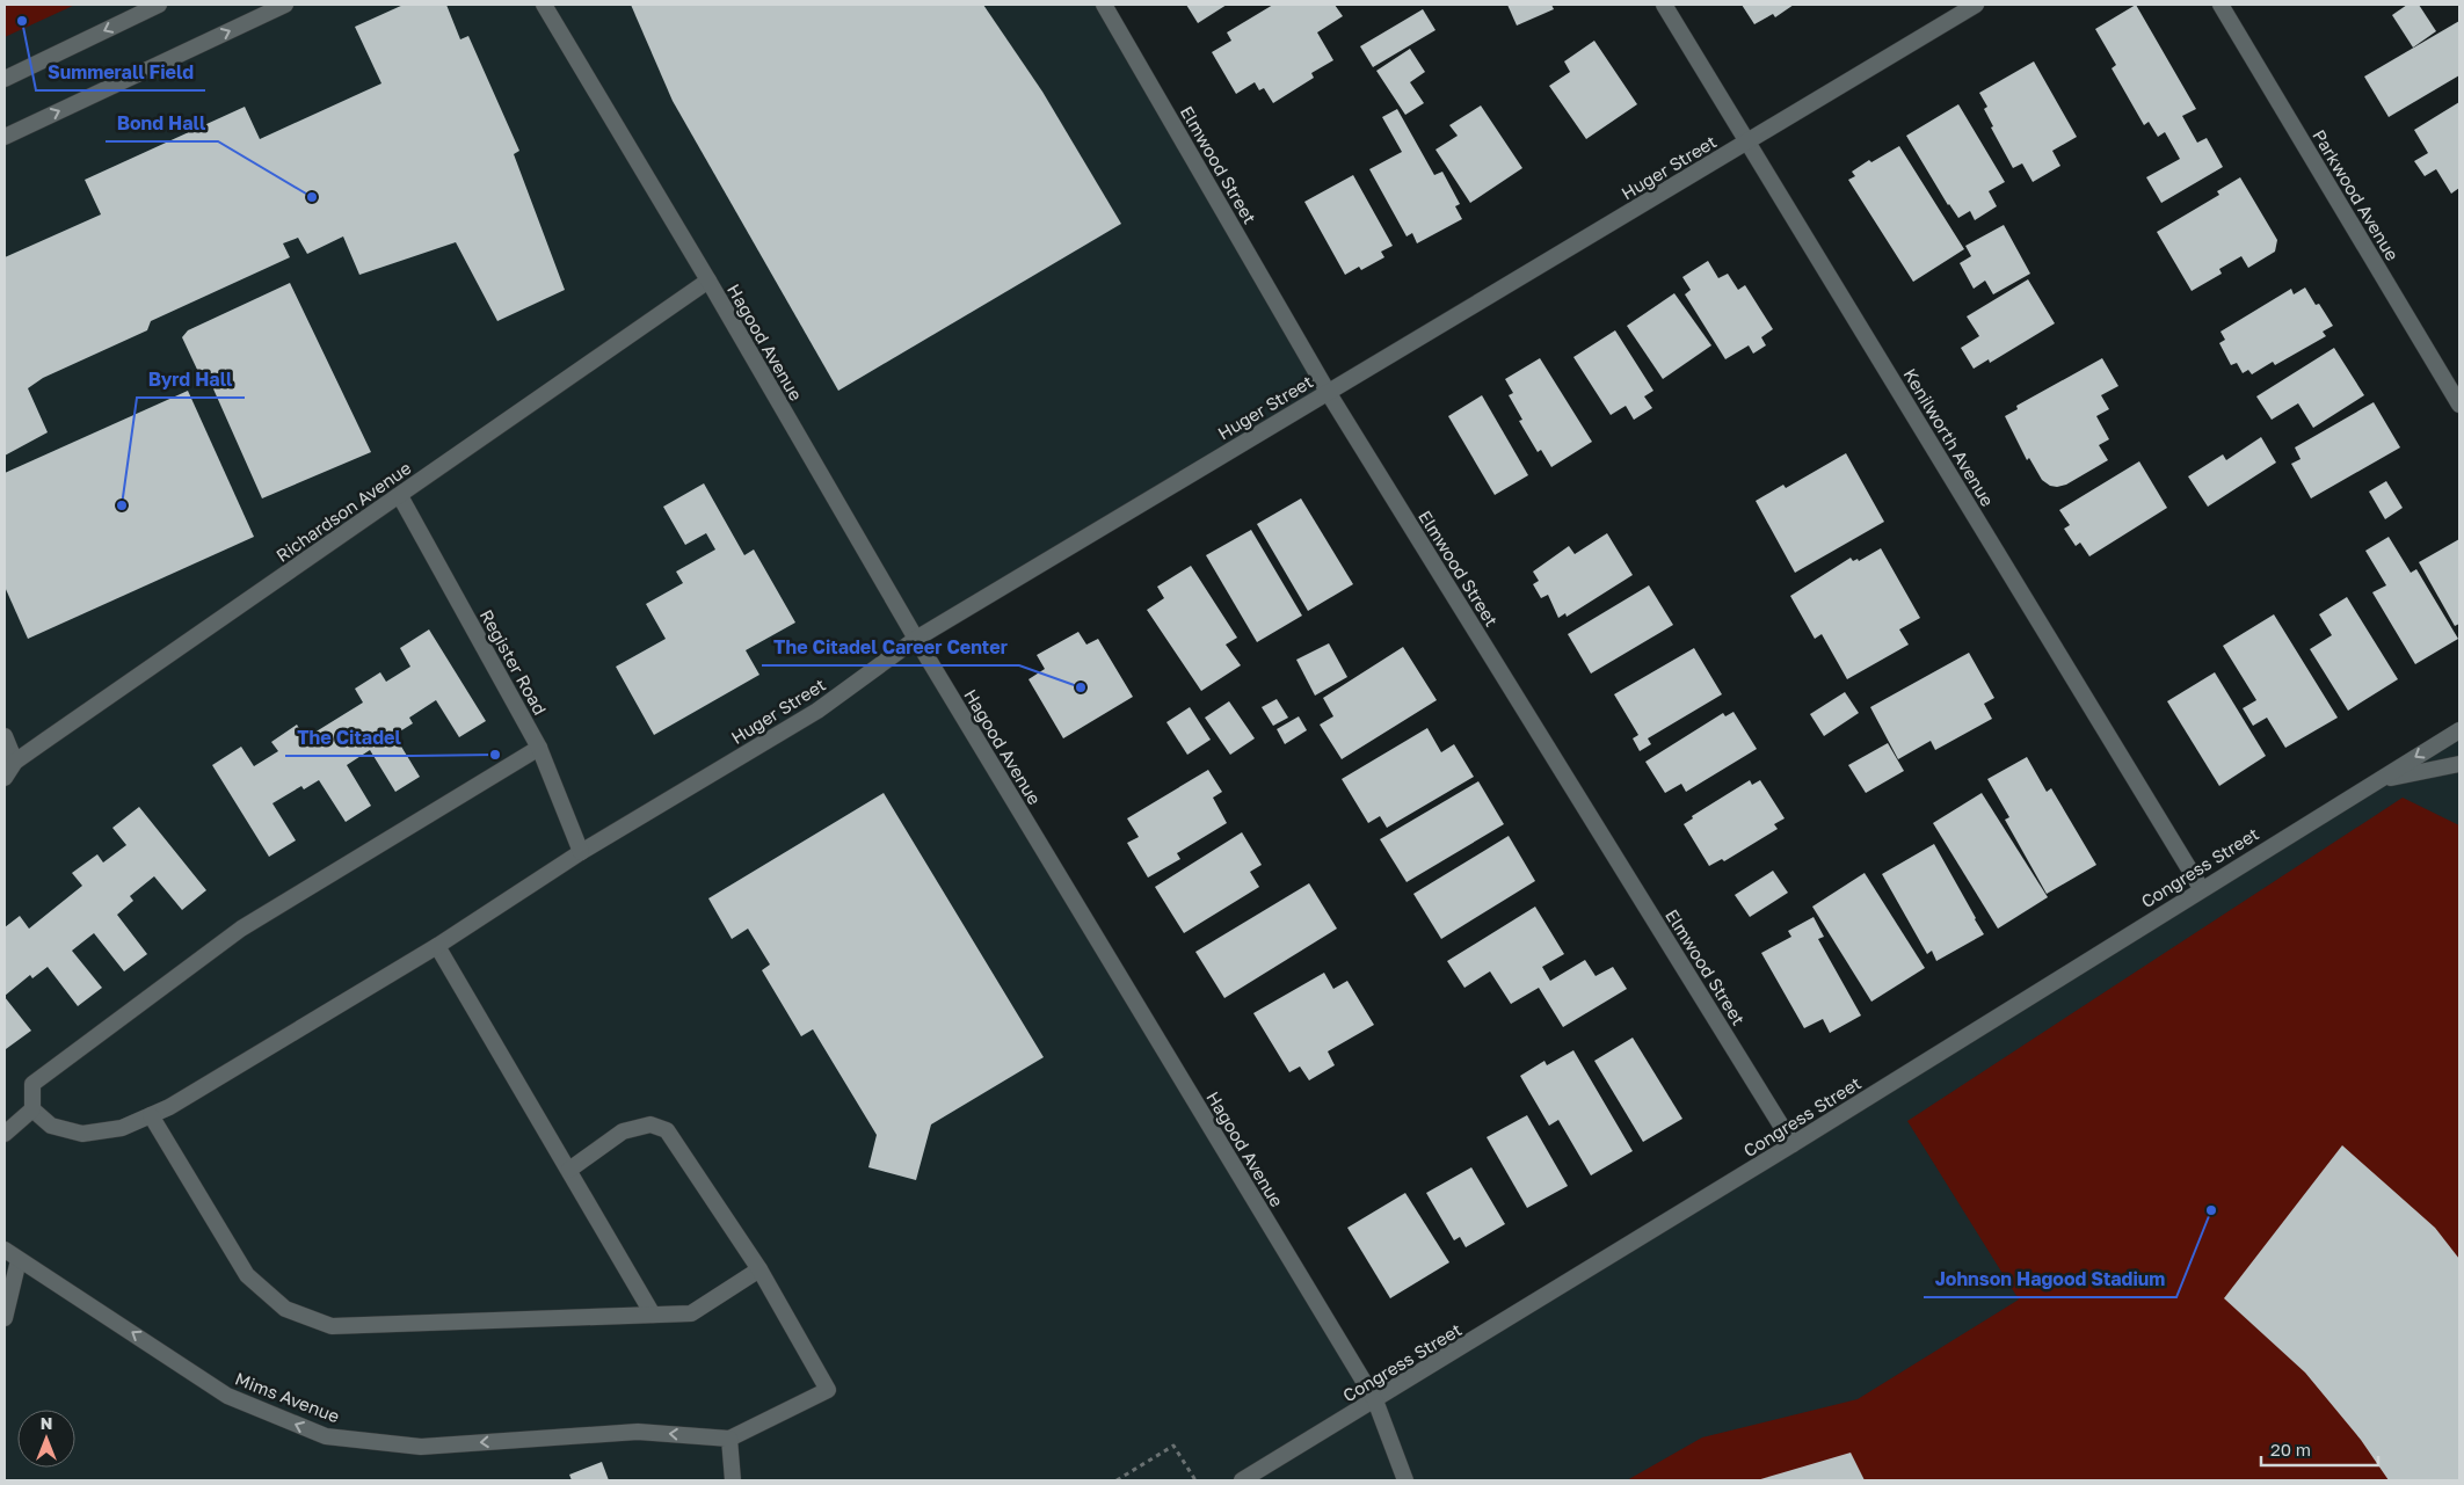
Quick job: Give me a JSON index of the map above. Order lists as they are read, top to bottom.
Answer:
{
  "streets": {
    "street": [
      "Elmwood Street",
      "Huger Street",
      "Parkwood Avenue",
      "Hagood Avenue",
      "Kenilworth Avenue",
      "Richardson Avenue",
      "Register Road",
      "Congress Street",
      "Mims Avenue"
    ]
  },
  "crossings": [
    ["Elmwood Street", "Huger Street"],
    ["Elmwood Street", "Congress Street"],
    ["Huger Street", "Hagood Avenue"],
    ["Huger Street", "Kenilworth Avenue"],
    ["Huger Street", "Register Road"],
    ["Hagood Avenue", "Richardson Avenue"],
    ["Hagood Avenue", "Congress Street"],
    ["Kenilworth Avenue", "Congress Street"],
    ["Richardson Avenue", "Register Road"]
  ],
  "one_way": ["Mims Avenue"],
  "places": [
    "Summerall Field",
    "Bond Hall",
    "Byrd Hall",
    "The Citadel Career Center",
    "The Citadel",
    "Johnson Hagood Stadium"
  ],
  "scale_bar": "20 m",
  "north": "top"
}
